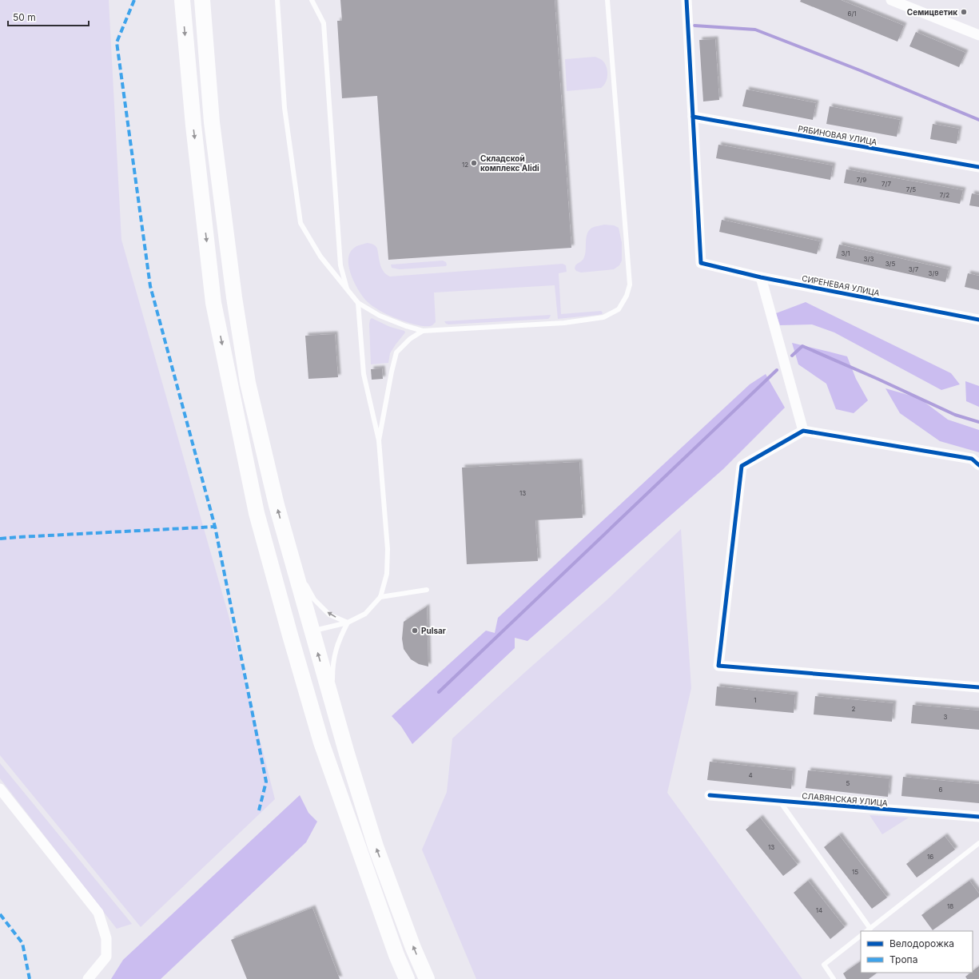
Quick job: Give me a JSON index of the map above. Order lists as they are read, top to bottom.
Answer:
{
  "streets": {
    "street": ["РЯБИНОВАЯ УЛИЦА", "СИРЕНЕВАЯ УЛИЦА", "СЛАВЯНСКАЯ УЛИЦА"]
  },
  "crossings": [
    ["РЯБИНОВАЯ УЛИЦА", "СИРЕНЕВАЯ УЛИЦА"]
  ],
  "places": ["Семицветик", "Складской комплекс Alidi", "Pulsar"],
  "house_numbers": [
    "6/1",
    "12",
    "7/9",
    "7/7",
    "7/5",
    "7/2",
    "3/1",
    "3/3",
    "3/5",
    "3/7",
    "3/9",
    "13",
    "1",
    "2",
    "3",
    "4",
    "5",
    "6",
    "13",
    "16",
    "15",
    "18",
    "14"
  ],
  "legend": ["Велодорожка", "Тропа"],
  "scale_bar": "50 m"
}
